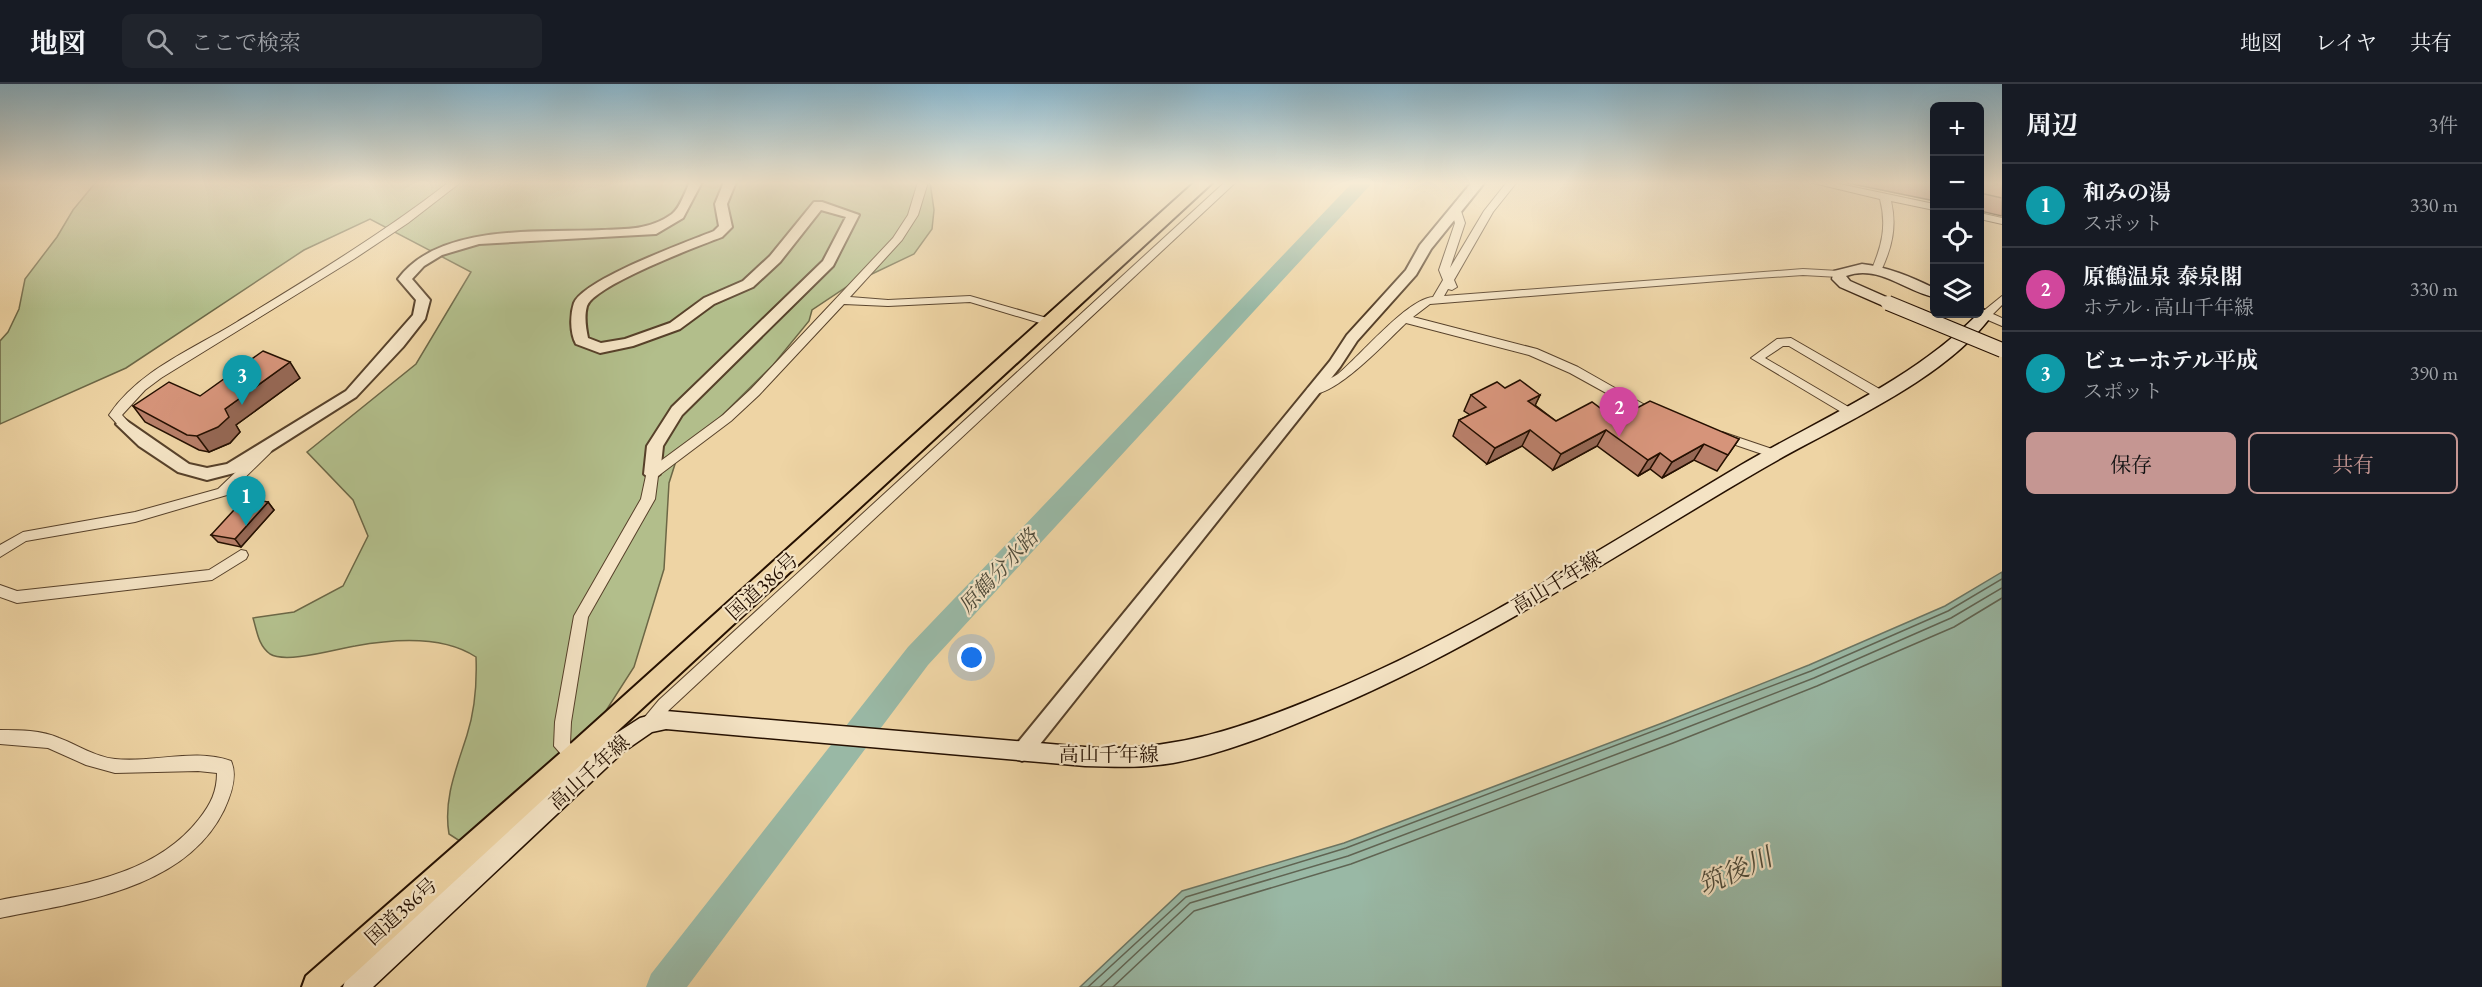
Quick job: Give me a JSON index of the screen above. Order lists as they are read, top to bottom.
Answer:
{
  "streets": {
    "highway": ["国道386号"],
    "main road": ["高山千年線"]
  },
  "water": ["原鶴分水路", "筑後川"],
  "page": {
    "header": "地図",
    "search": "ここで検索",
    "nav": ["地図", "レイヤ", "共有"],
    "heading": ["周辺", "3件"],
    "map_buttons": ["+", "−"],
    "list": [
      {
        "mark": "1",
        "name": "和みの湯",
        "note": "スポット",
        "value": "330 m"
      },
      {
        "mark": "2",
        "name": "原鶴温泉 泰泉閣",
        "note": "ホテル · 高山千年線",
        "value": "330 m"
      },
      {
        "mark": "3",
        "name": "ビューホテル平成",
        "note": "スポット",
        "value": "390 m"
      }
    ],
    "pins": ["3", "2", "1"],
    "buttons": ["保存", "共有"]
  }
}
